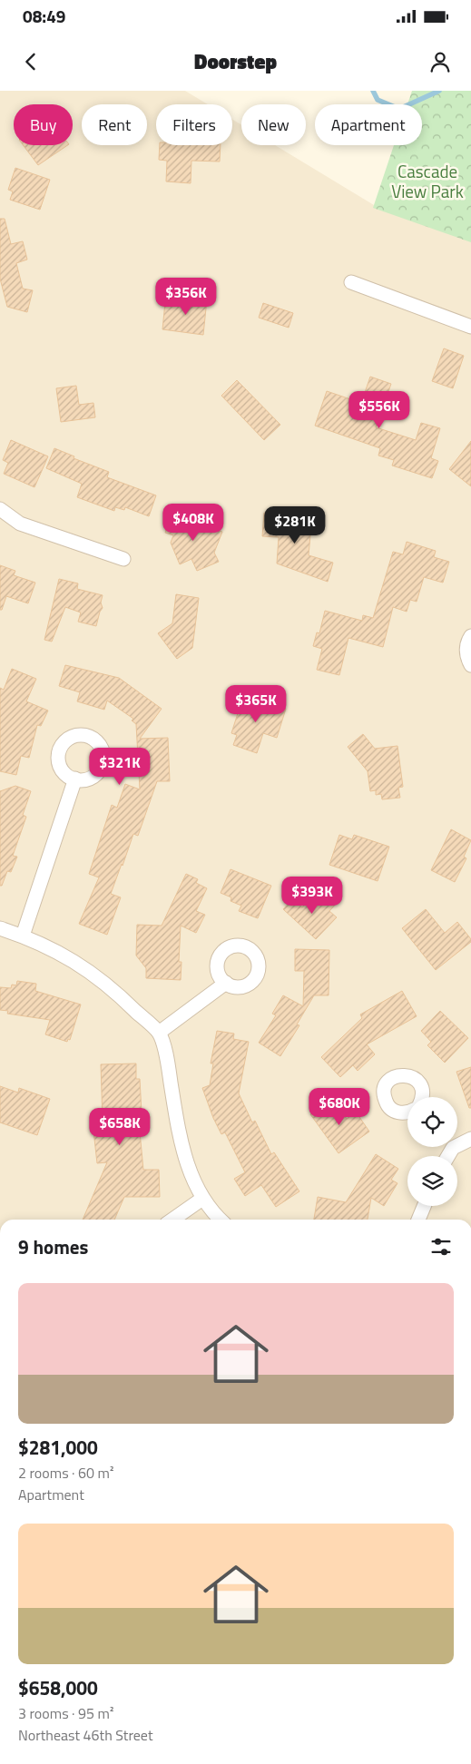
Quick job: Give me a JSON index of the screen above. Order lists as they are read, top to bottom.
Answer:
{
  "parks": ["Cascade View Park"],
  "page": {
    "status": "08:49",
    "header": "Doorstep",
    "chip": [
      "Buy",
      "Rent",
      "Filters",
      "New",
      "Apartment"
    ],
    "price": [
      "$356K",
      "$556K",
      "$408K",
      "$281K",
      "$365K",
      "$321K",
      "$393K",
      "$680K",
      "$658K"
    ],
    "heading": "9 homes",
    "list": [
      {
        "name": "$281,000",
        "note": "2 rooms · 60 m² · Apartment"
      },
      {
        "name": "$658,000",
        "note": "3 rooms · 95 m² · Northeast 46th Street"
      }
    ]
  }
}
